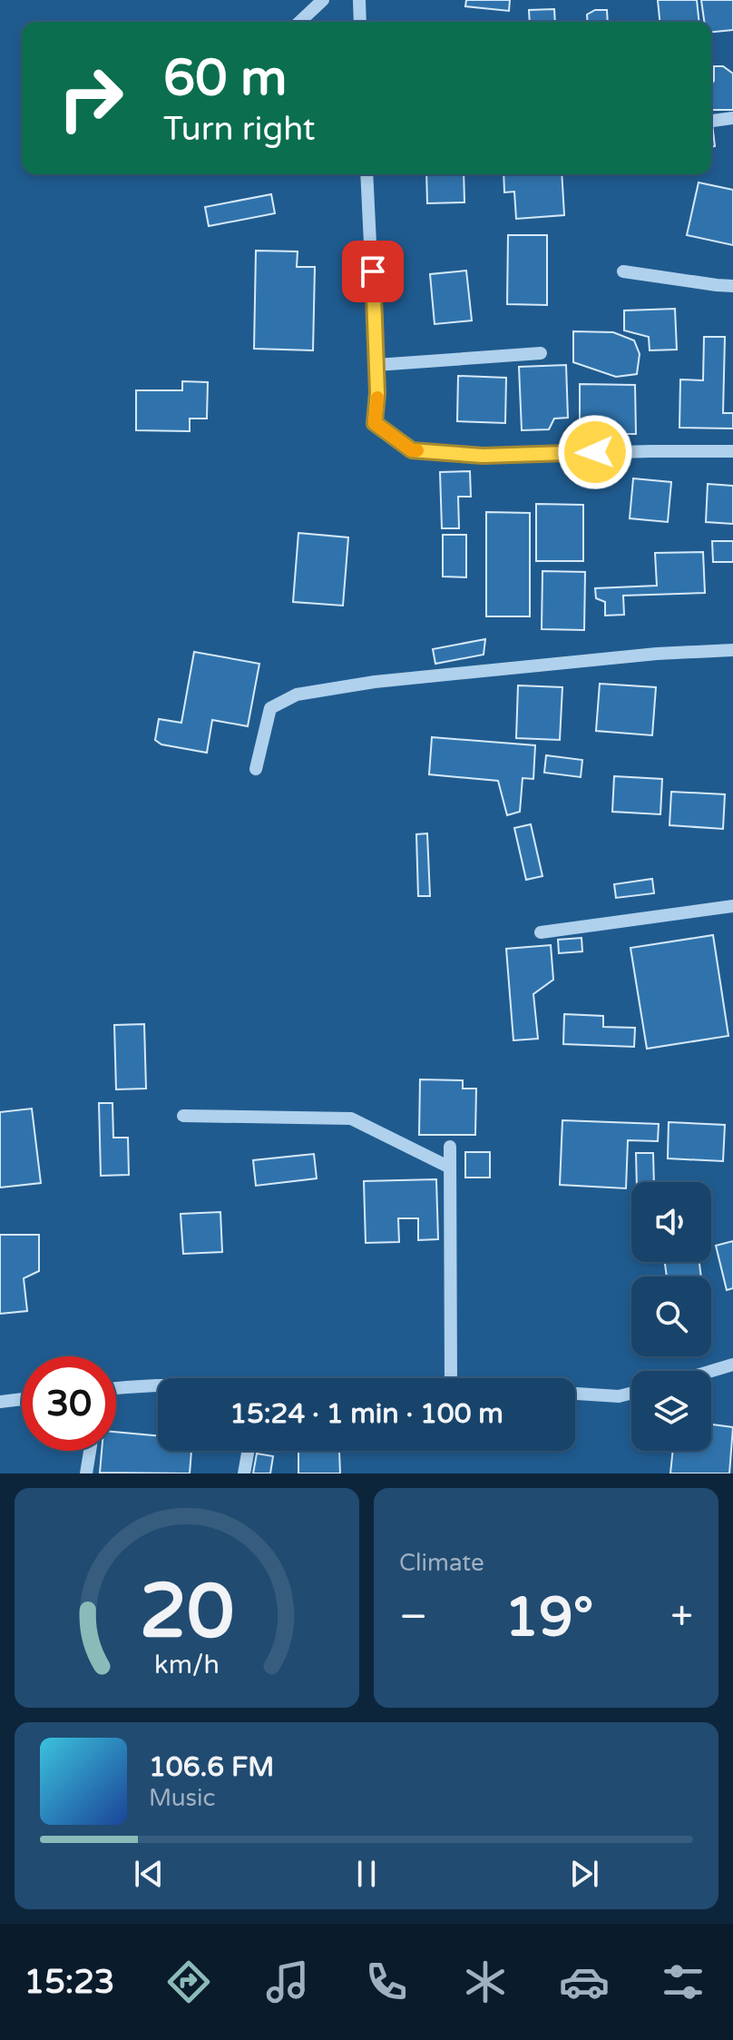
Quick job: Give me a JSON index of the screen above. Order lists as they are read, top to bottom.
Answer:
{
  "page": {
    "turn": ["60 m", "Turn right"],
    "limit": "30",
    "trip": "15:24 · 1 min · 100 m",
    "tile": "Climate",
    "heat": ["−", "19°", "+"],
    "song": ["106.6 FM", "Music"],
    "tabs": "15:23",
    "gauge": ["20", "km/h"]
  }
}
